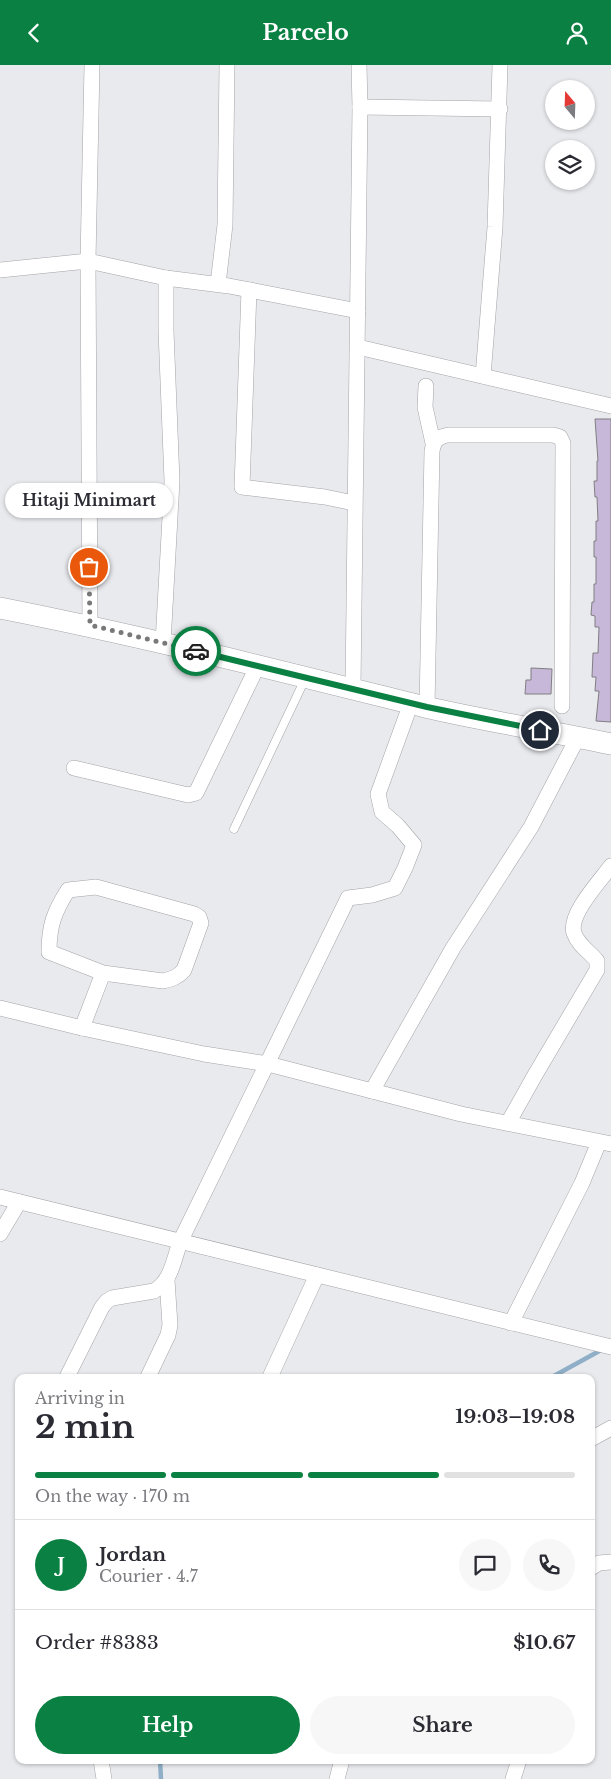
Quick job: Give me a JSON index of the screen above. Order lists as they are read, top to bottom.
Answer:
{
  "places": ["Hitaji Minimart"],
  "north": "top",
  "page": {
    "header": "Parcelo",
    "bubble": "Hitaji Minimart",
    "heading": ["2 min", "Arriving in", "19:03–19:08"],
    "panel": [
      "Jordan",
      "Courier · 4.7",
      "Order #8383",
      "$10.67"
    ],
    "bar": "On the way · 170 m",
    "round": "J",
    "buttons": ["Help", "Share"]
  }
}
